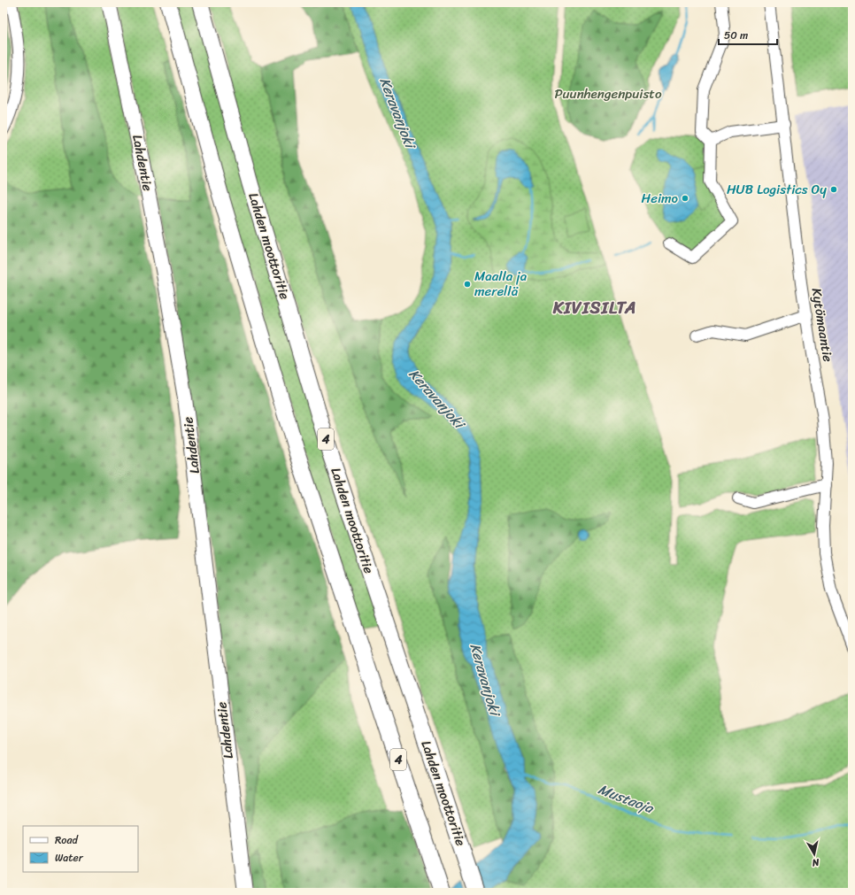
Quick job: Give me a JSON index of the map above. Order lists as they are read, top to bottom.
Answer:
{
  "streets": {
    "highway": ["Lahden moottoritie", "4"],
    "main road": ["Lahdentie"],
    "street": ["Kytömaantie"]
  },
  "districts": ["KIVISILTA"],
  "water": ["Keravanjoki", "Mustaoja"],
  "parks": ["Puunhengenpuisto"],
  "places": ["HUB Logistics Oy", "Heimo", "Maalla ja merellä"],
  "legend": ["Road", "Water"],
  "scale_bar": "50 m",
  "north": "bottom"
}
